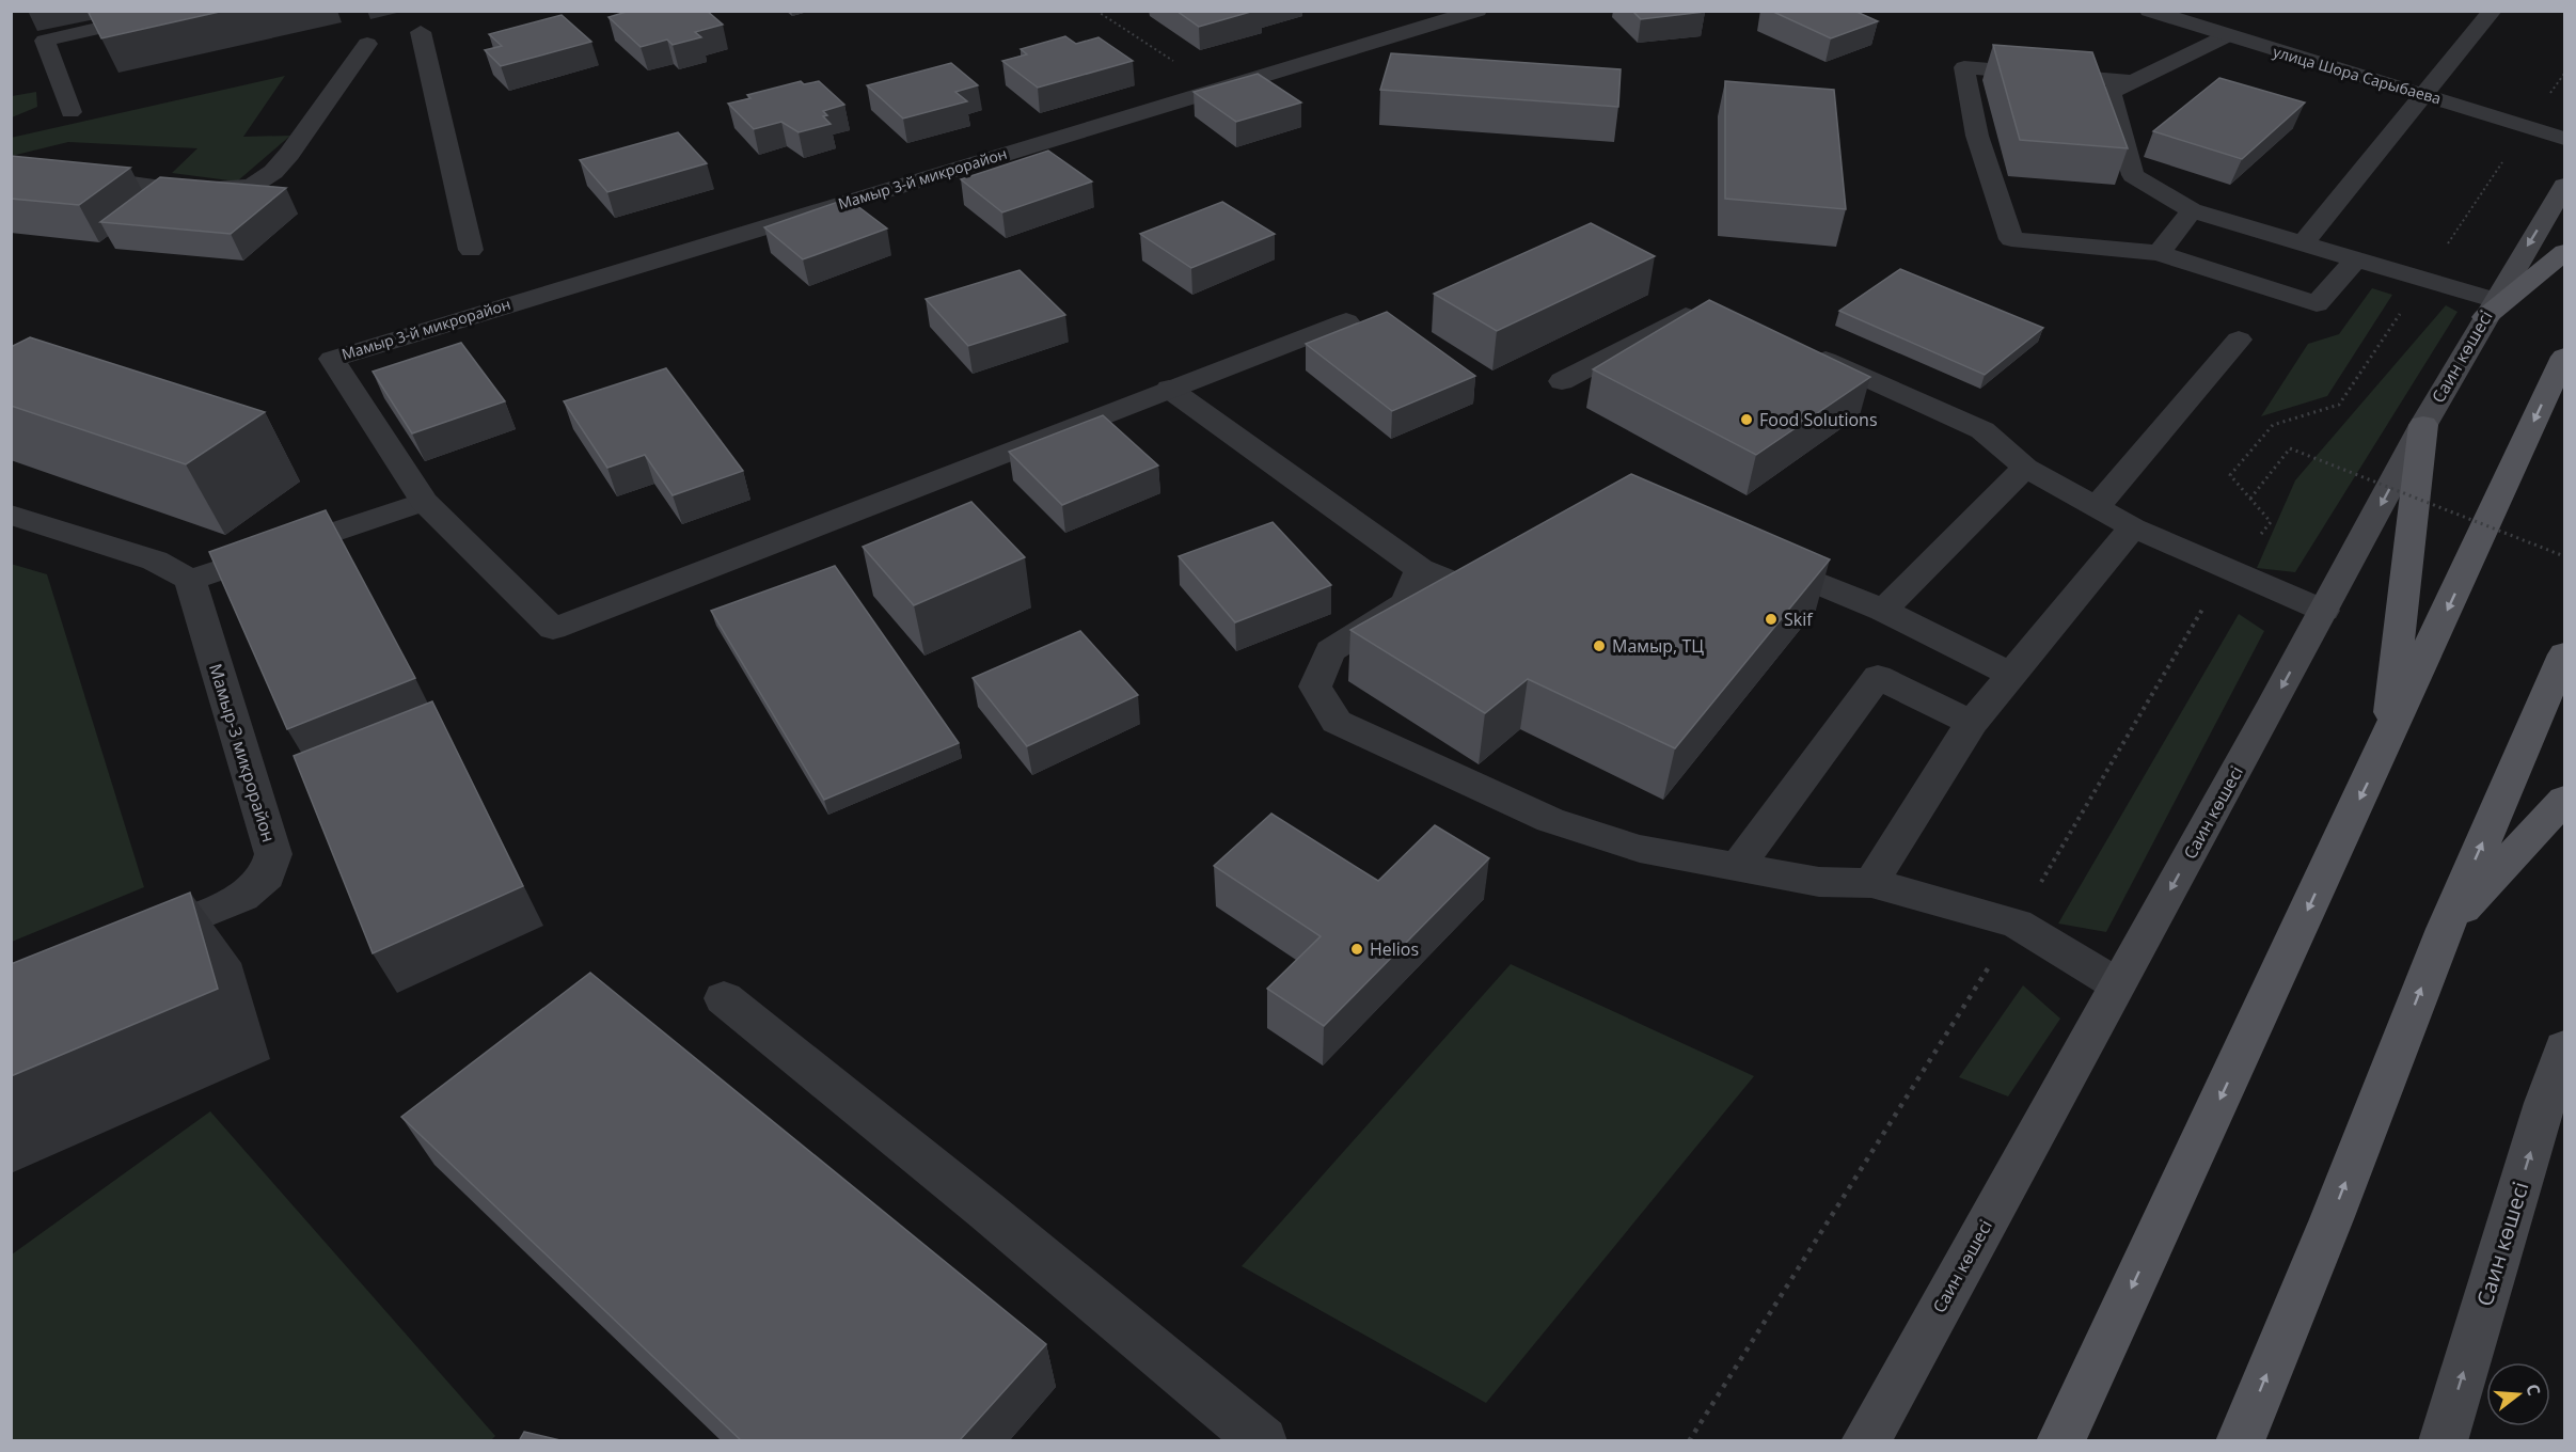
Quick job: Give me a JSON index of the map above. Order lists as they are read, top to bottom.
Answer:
{
  "streets": {
    "main road": ["Саин көшесі"],
    "street": ["улица Шора Сарыбаева", "Мамыр 3-й микрорайон", "Мамыр-3 микрорайон"]
  },
  "places": [
    "Food Solutions",
    "Skif",
    "Мамыр, ТЦ",
    "Helios"
  ],
  "north": "right"
}
